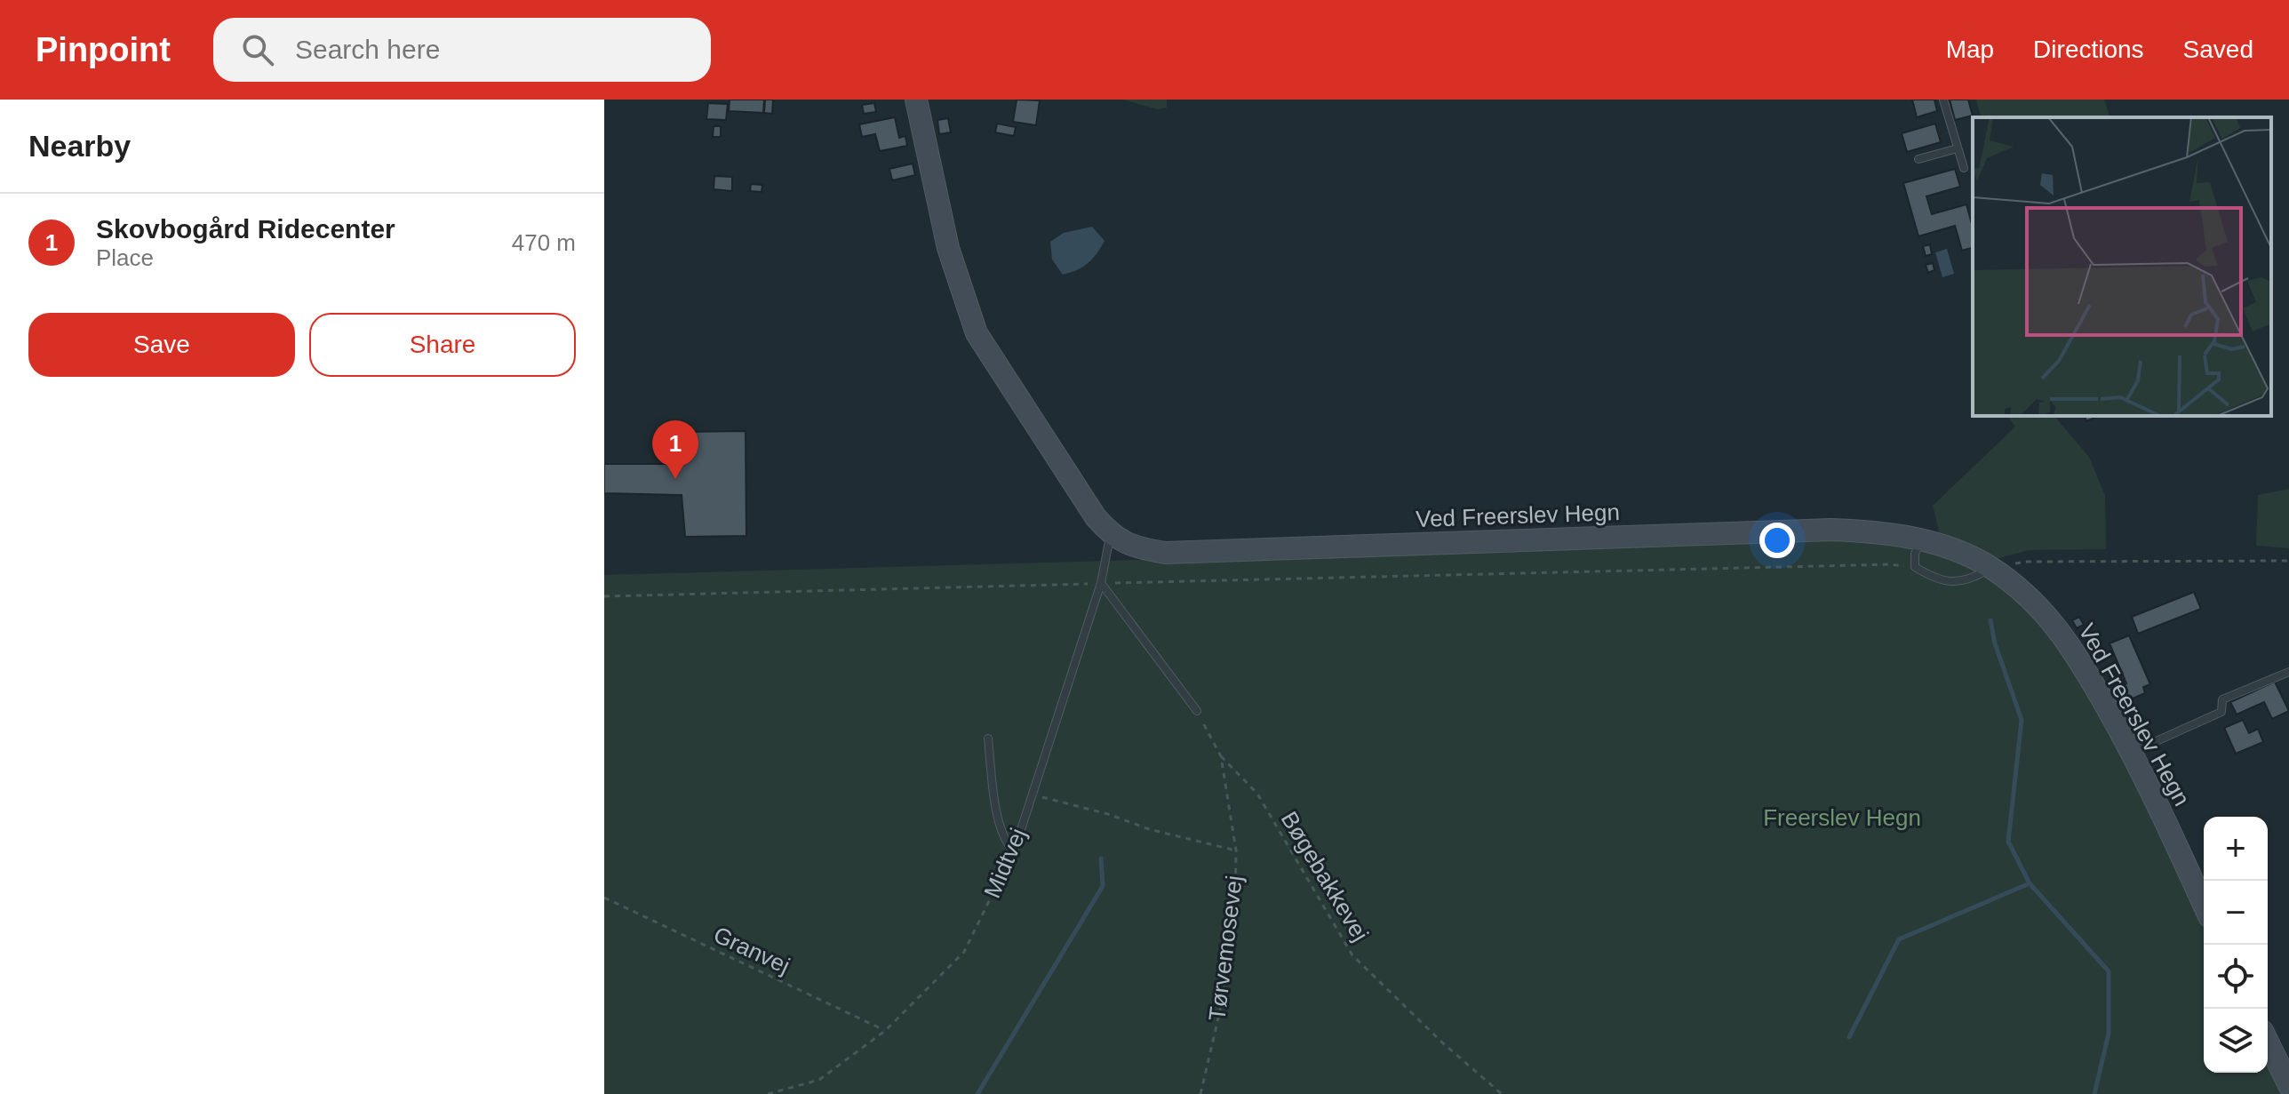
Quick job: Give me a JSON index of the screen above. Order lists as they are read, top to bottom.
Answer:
{
  "streets": {
    "street": ["Ved Freerslev Hegn"],
    "lane": ["Midtvej"],
    "path": ["Bøgebakkevej", "Tørvemosevej", "Granvej"]
  },
  "crossings": [
    ["Ved Freerslev Hegn", "Midtvej"],
    ["Midtvej", "Granvej"],
    ["Bøgebakkevej", "Tørvemosevej"]
  ],
  "parks": ["Freerslev Hegn"],
  "page": {
    "header": "Pinpoint",
    "search": "Search here",
    "nav": ["Map", "Directions", "Saved"],
    "heading": "Nearby",
    "list": [
      {
        "mark": "1",
        "name": "Skovbogård Ridecenter",
        "note": "Place",
        "value": "470 m"
      }
    ],
    "buttons": ["Save", "Share"],
    "pins": "1",
    "map_buttons": ["+", "−"]
  }
}
